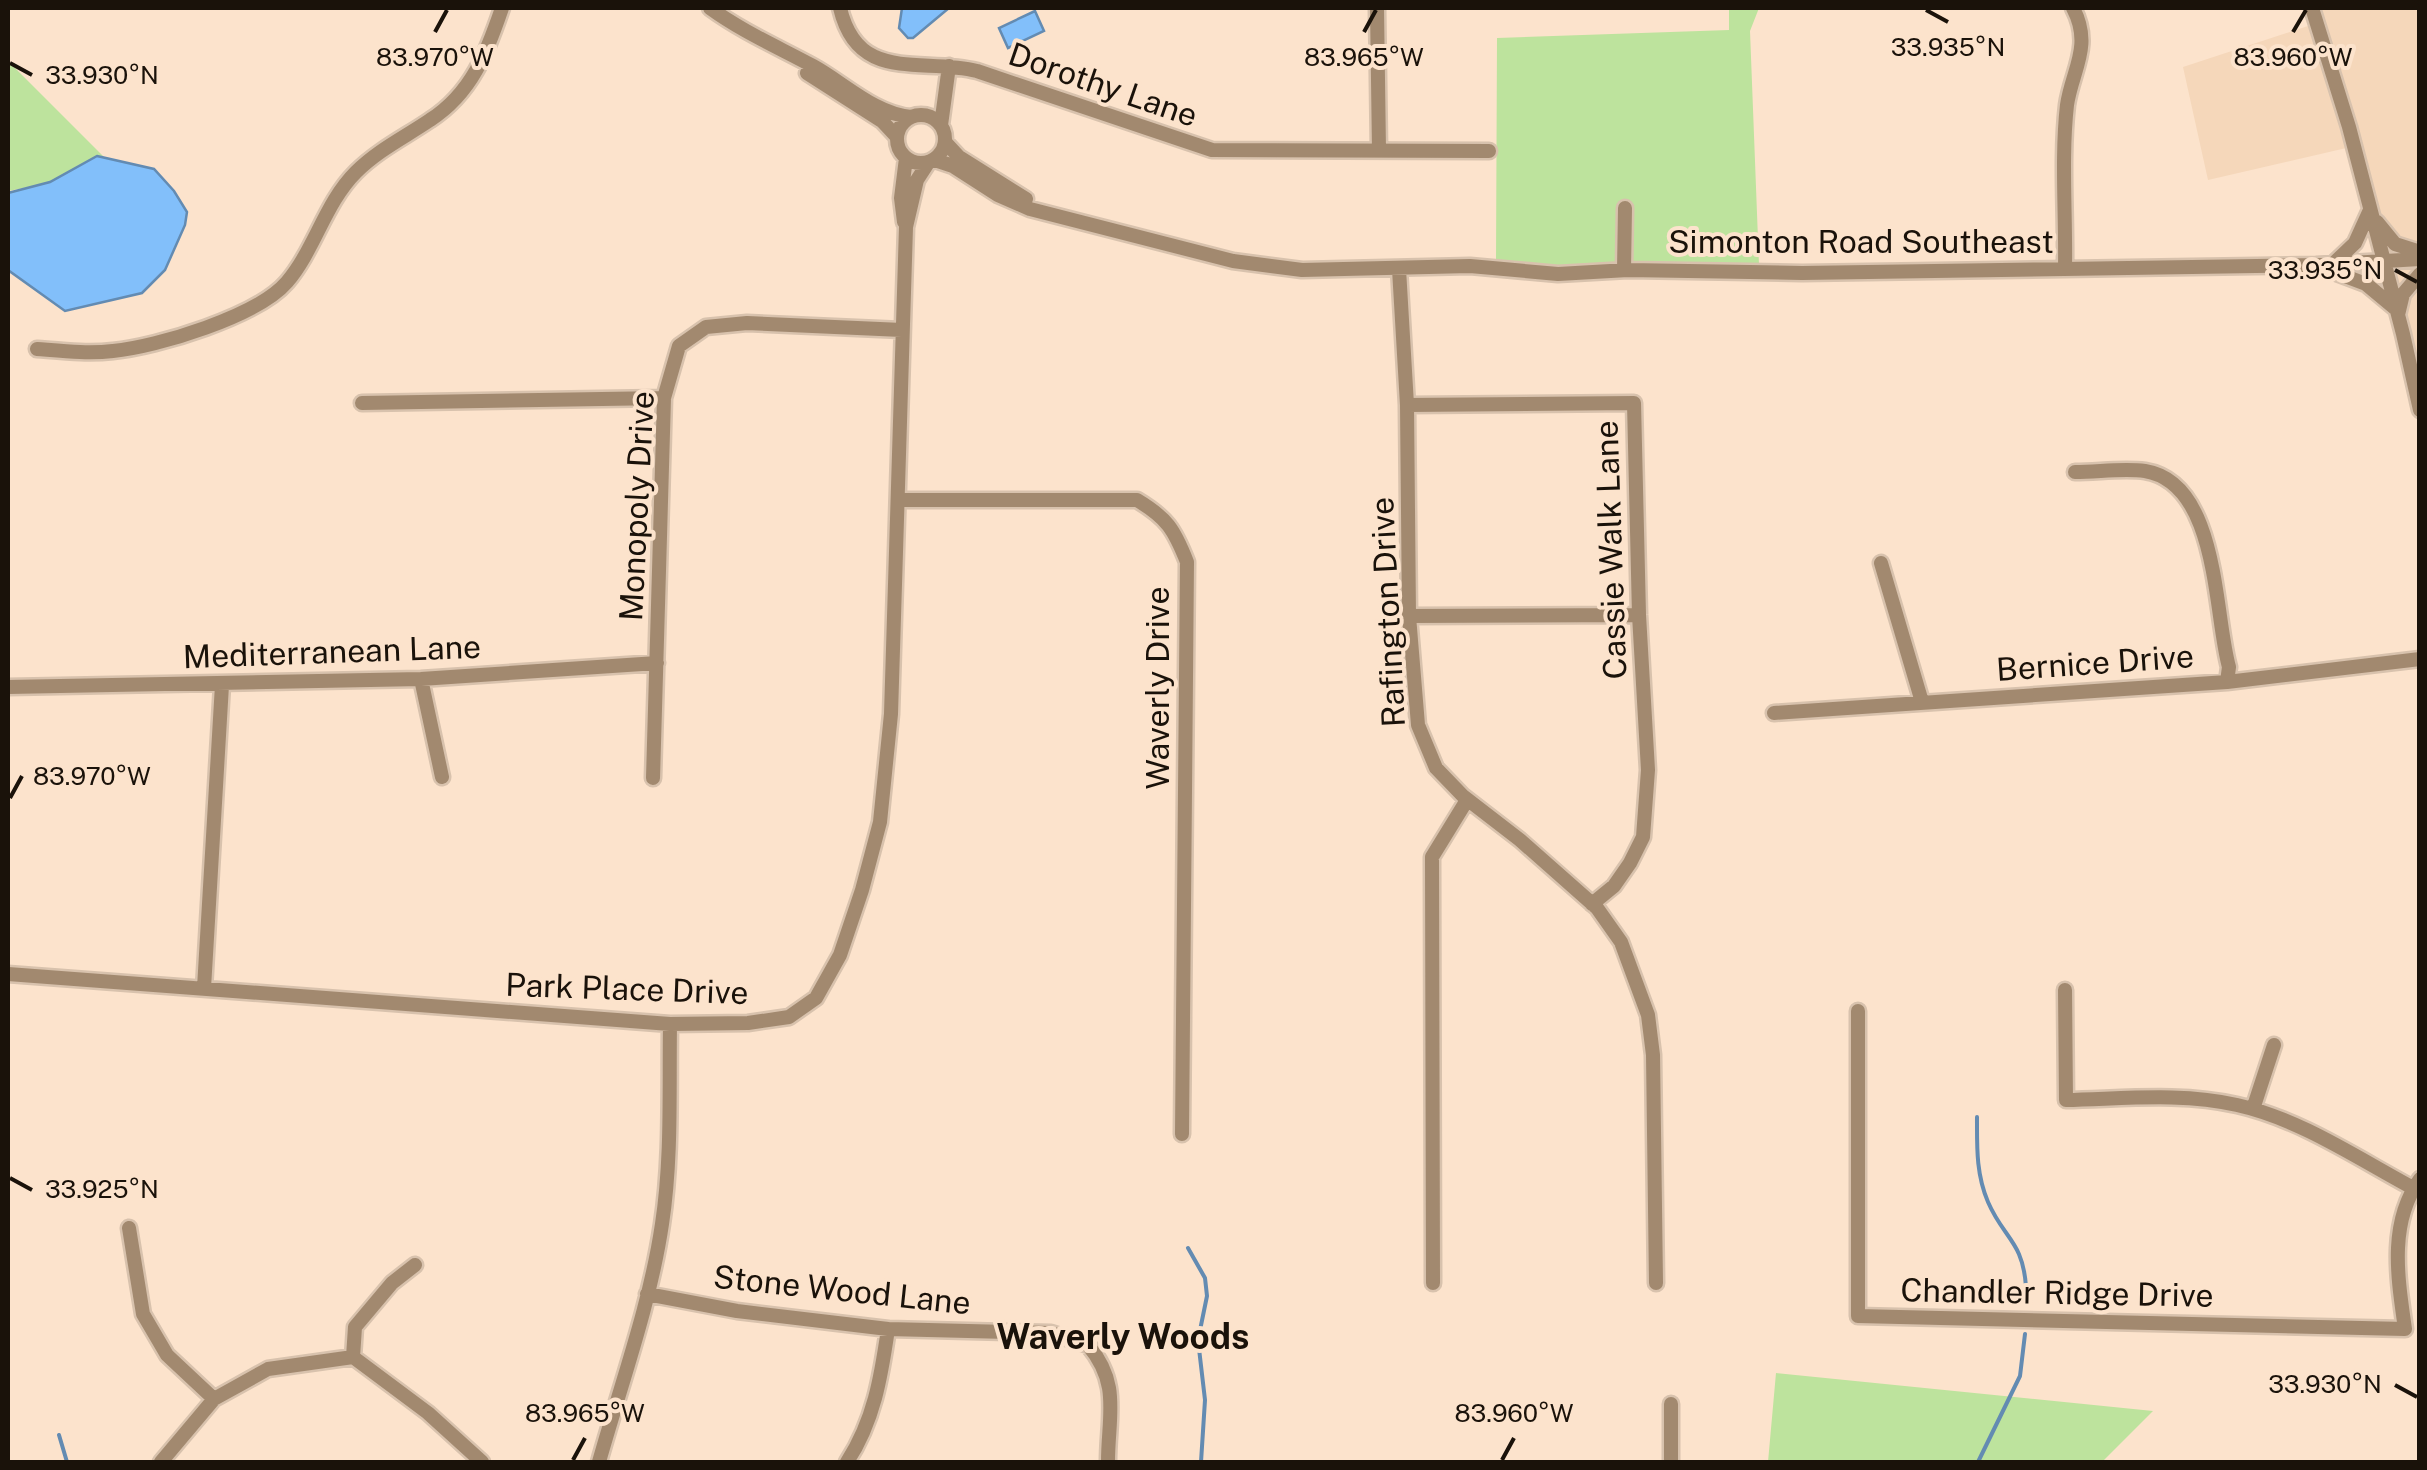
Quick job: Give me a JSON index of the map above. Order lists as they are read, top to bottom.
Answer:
{
  "streets": {
    "street": [
      "Dorothy Lane",
      "Simonton Road Southeast",
      "Monopoly Drive",
      "Cassie Walk Lane",
      "Rafington Drive",
      "Mediterranean Lane",
      "Bernice Drive",
      "Waverly Drive",
      "Park Place Drive",
      "Stone Wood Lane",
      "Chandler Ridge Drive"
    ]
  },
  "crossings": [
    ["Simonton Road Southeast", "Rafington Drive"],
    ["Monopoly Drive", "Mediterranean Lane"],
    ["Monopoly Drive", "Park Place Drive"],
    ["Cassie Walk Lane", "Rafington Drive"],
    ["Waverly Drive", "Park Place Drive"]
  ],
  "districts": ["Waverly Woods"],
  "coordinates": [
    "33.935°N",
    "83.970°W",
    "83.965°W",
    "83.960°W",
    "33.930°N",
    "33.925°N"
  ]
}
